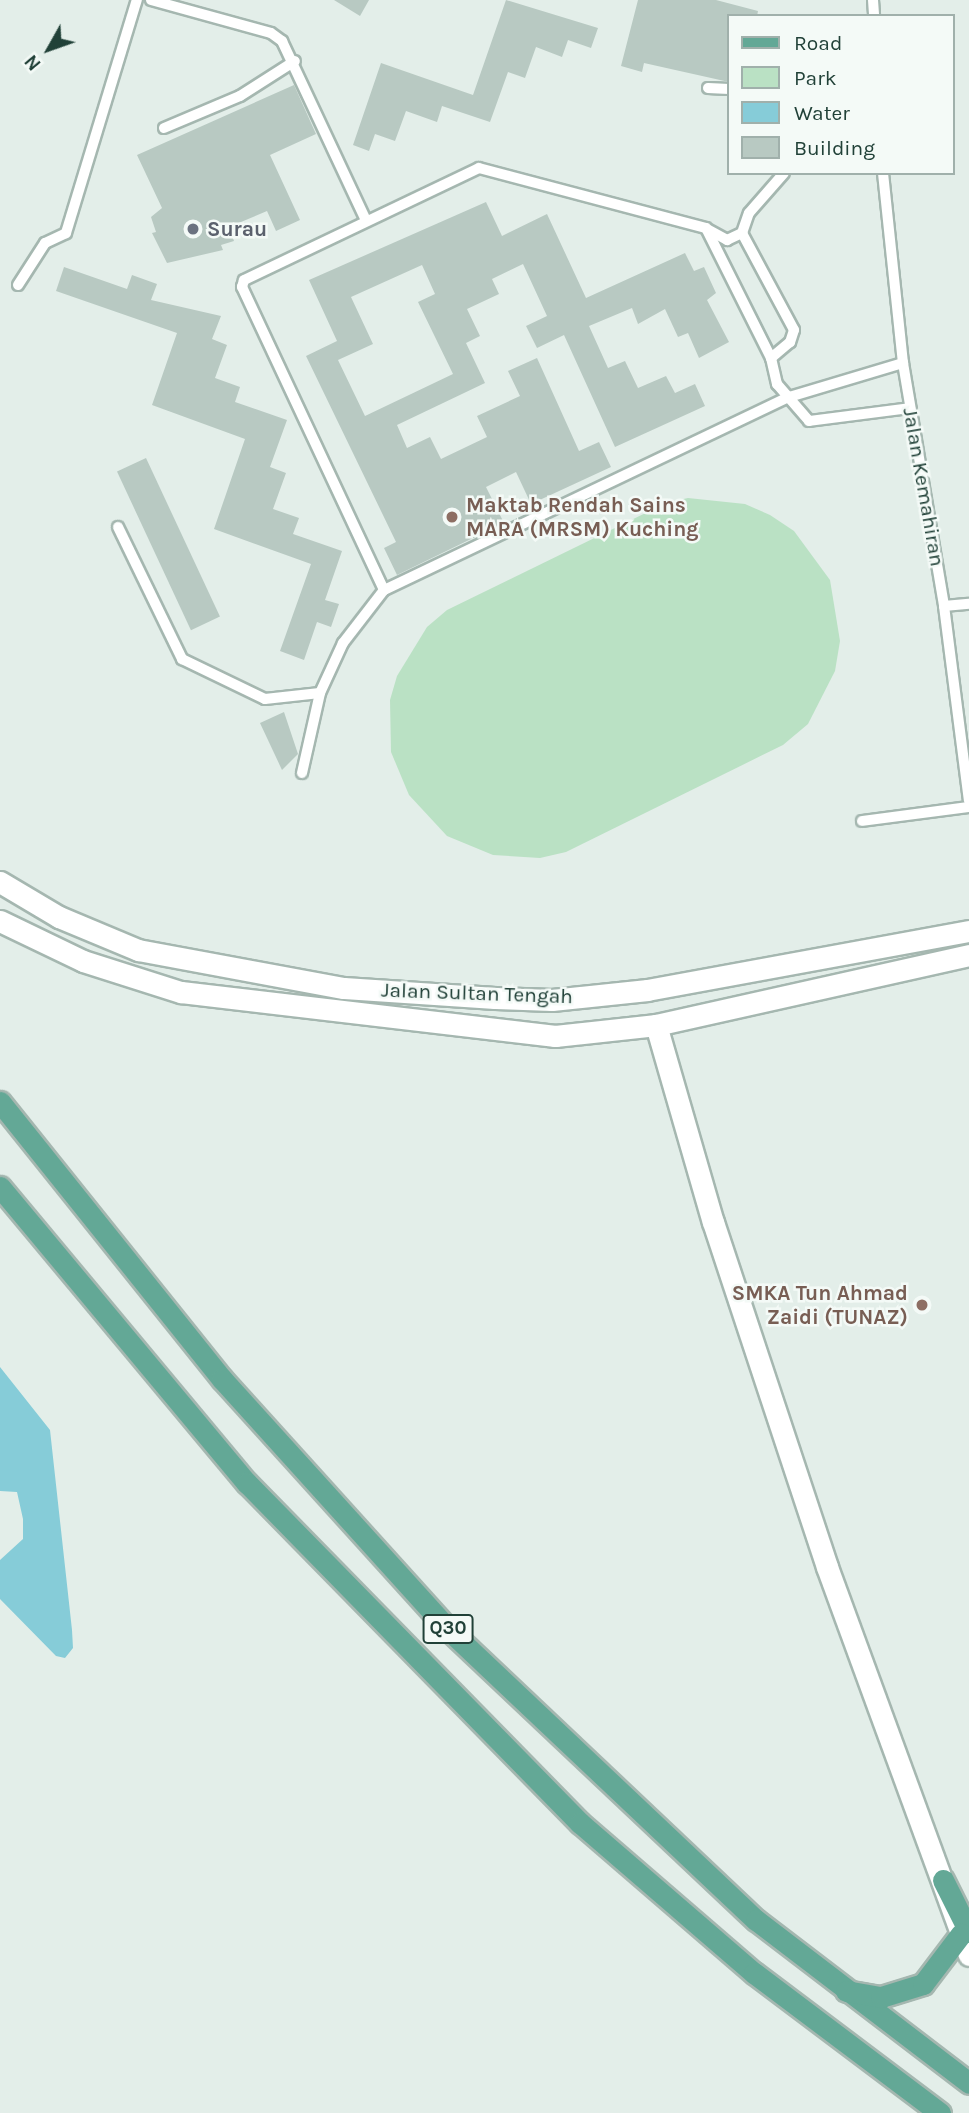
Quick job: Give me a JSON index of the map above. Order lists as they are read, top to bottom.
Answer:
{
  "streets": {
    "main road": ["Jalan Sultan Tengah", "Q30"],
    "lane": ["Jalan Kemahiran"]
  },
  "places": ["Surau", "Maktab Rendah Sains MARA (MRSM) Kuching", "SMKA Tun Ahmad Zaidi (TUNAZ)"],
  "legend": [
    "Road",
    "Park",
    "Water",
    "Building"
  ],
  "north": "bottom left"
}
